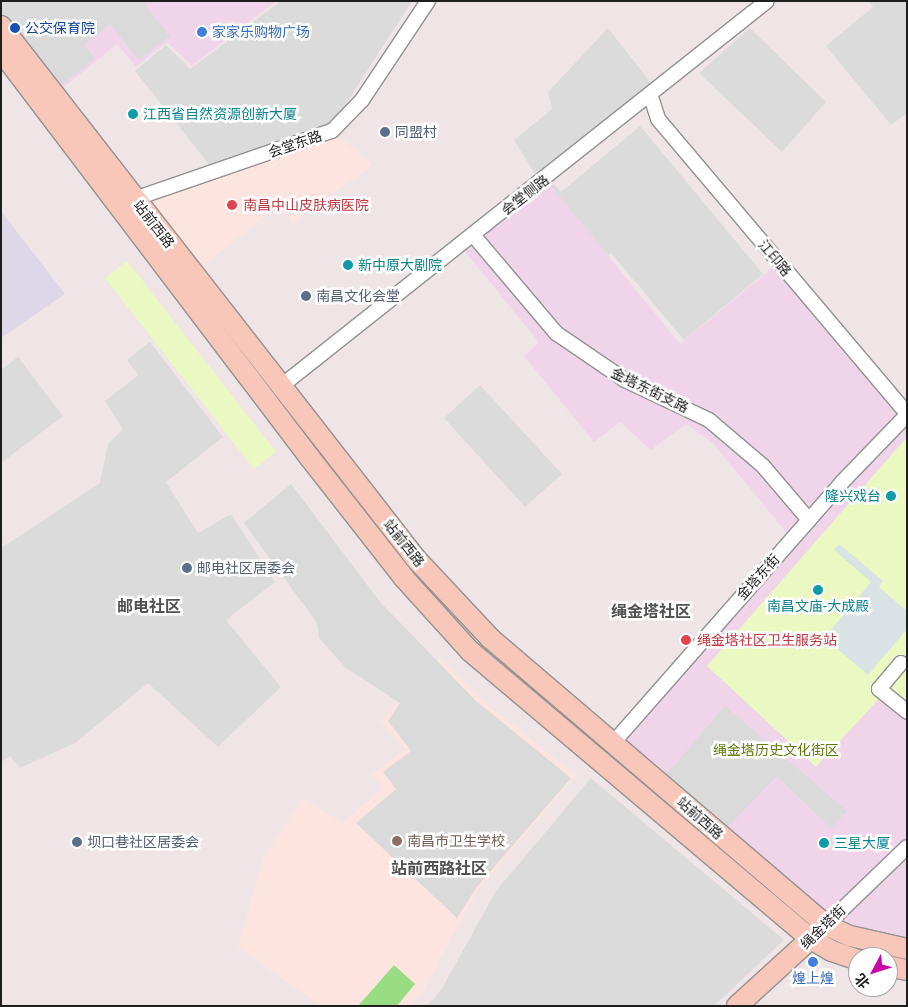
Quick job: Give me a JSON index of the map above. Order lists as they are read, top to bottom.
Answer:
{
  "streets": {
    "main road": ["站前西路", "绳金塔街"],
    "street": [
      "会堂东路",
      "会堂侧路",
      "江印路",
      "金塔东街支路",
      "金塔东街"
    ]
  },
  "crossings": [
    ["会堂东路", "站前西路"],
    ["会堂侧路", "站前西路"],
    ["会堂侧路", "江印路"],
    ["会堂侧路", "金塔东街支路"],
    ["站前西路", "金塔东街"],
    ["站前西路", "绳金塔街"],
    ["江印路", "金塔东街"],
    ["金塔东街支路", "金塔东街"]
  ],
  "districts": ["邮电社区", "绳金塔社区", "站前西路社区"],
  "parks": ["绳金塔历史文化街区"],
  "places": [
    "公交保育院",
    "家家乐购物广场",
    "江西省自然资源创新大厦",
    "同盟村",
    "南昌中山皮肤病医院",
    "新中原大剧院",
    "南昌文化会堂",
    "隆兴戏台",
    "邮电社区居委会",
    "南昌文庙-大成殿",
    "绳金塔社区卫生服务站",
    "南昌市卫生学校",
    "坝口巷社区居委会",
    "三星大厦",
    "煌上煌"
  ],
  "north": "bottom left"
}
